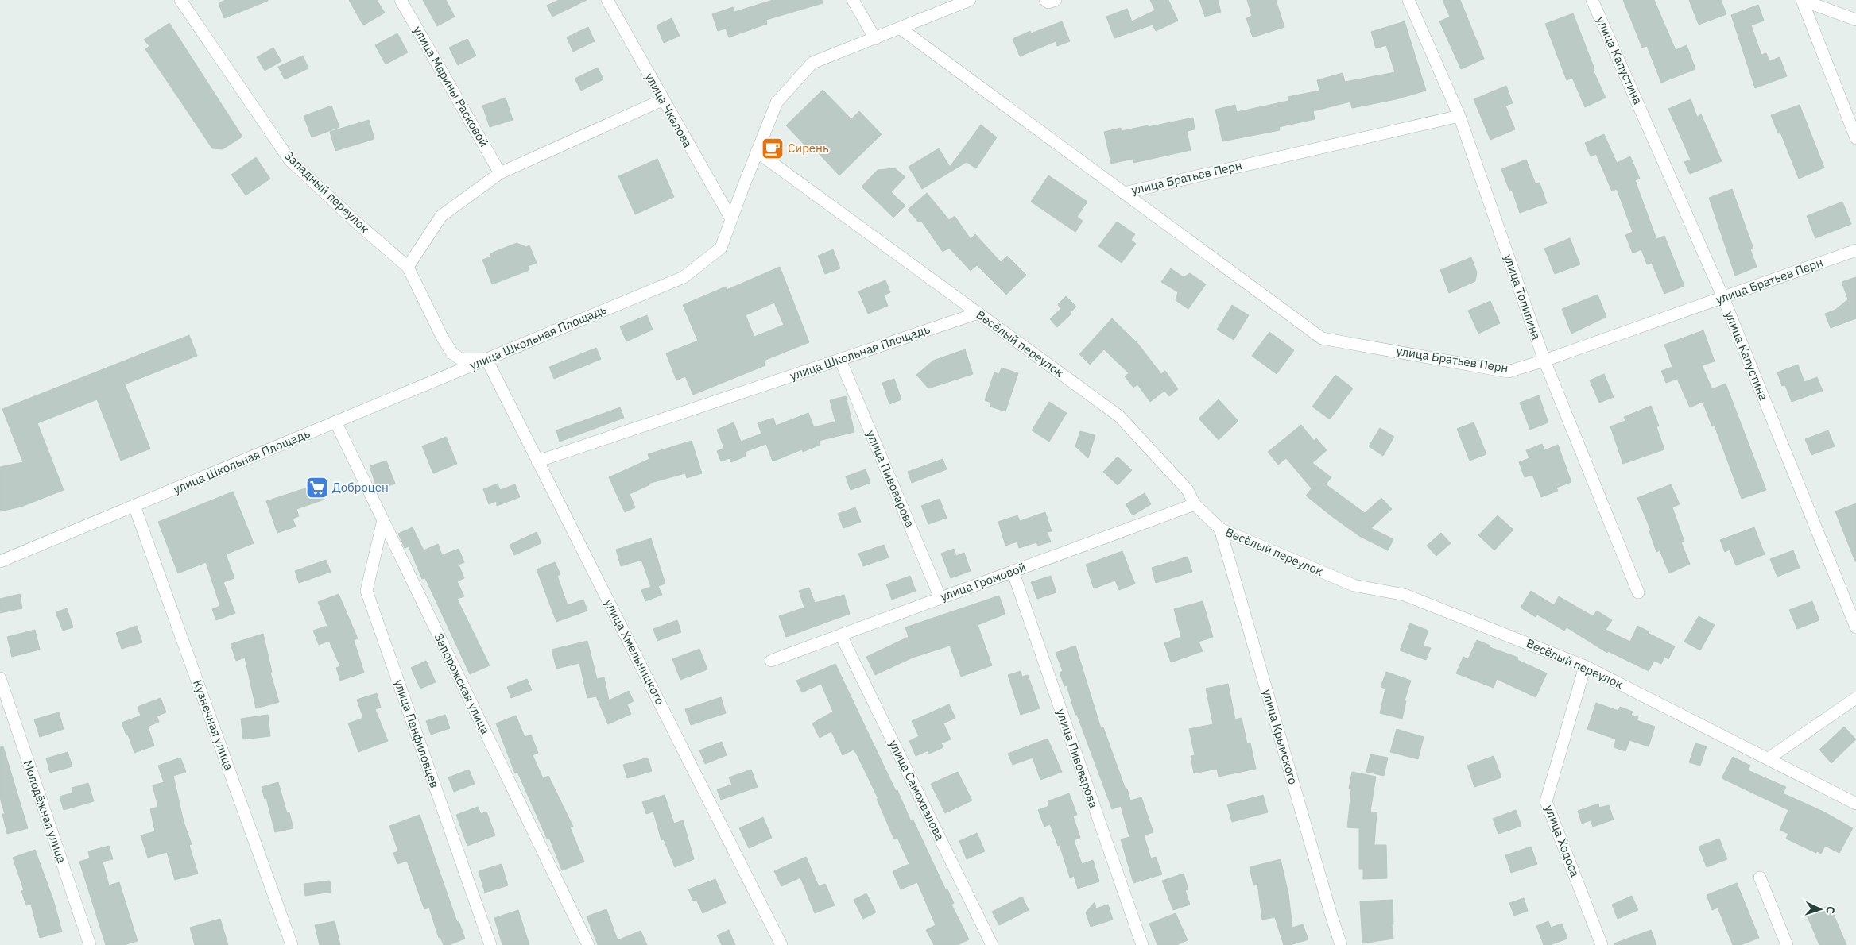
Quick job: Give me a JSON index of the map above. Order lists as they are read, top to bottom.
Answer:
{
  "streets": {
    "street": [
      "улица Капустина",
      "улица Марины Расковой",
      "улица Чкалова",
      "улица Братьев Перн",
      "Западный переулок",
      "улица Топилина",
      "улица Школьная Площадь",
      "Весёлый переулок",
      "улица Пивоварова",
      "улица Громовой",
      "улица Хмельницкого",
      "Запорожская улица",
      "Кузнечная улица",
      "улица Панфиловцев",
      "улица Крымского",
      "улица Самохвалова",
      "Молодёжная улица",
      "улица Ходоса"
    ]
  },
  "crossings": [
    ["улица Капустина", "улица Братьев Перн"],
    ["улица Чкалова", "улица Школьная Площадь"],
    ["улица Братьев Перн", "улица Топилина"],
    ["улица Братьев Перн", "улица Школьная Площадь"],
    ["Западный переулок", "улица Школьная Площадь"],
    ["Западный переулок", "улица Хмельницкого"],
    ["улица Школьная Площадь", "Весёлый переулок"],
    ["улица Школьная Площадь", "улица Пивоварова"],
    ["улица Школьная Площадь", "улица Хмельницкого"],
    ["улица Школьная Площадь", "Запорожская улица"],
    ["улица Школьная Площадь", "Кузнечная улица"],
    ["Весёлый переулок", "улица Громовой"],
    ["Весёлый переулок", "улица Крымского"],
    ["Весёлый переулок", "улица Ходоса"],
    ["улица Пивоварова", "улица Громовой"],
    ["улица Громовой", "улица Самохвалова"],
    ["Запорожская улица", "улица Панфиловцев"]
  ],
  "places": {
    "cafe": ["Сирень"],
    "supermarket": ["Доброцен"]
  },
  "north": "right"
}
